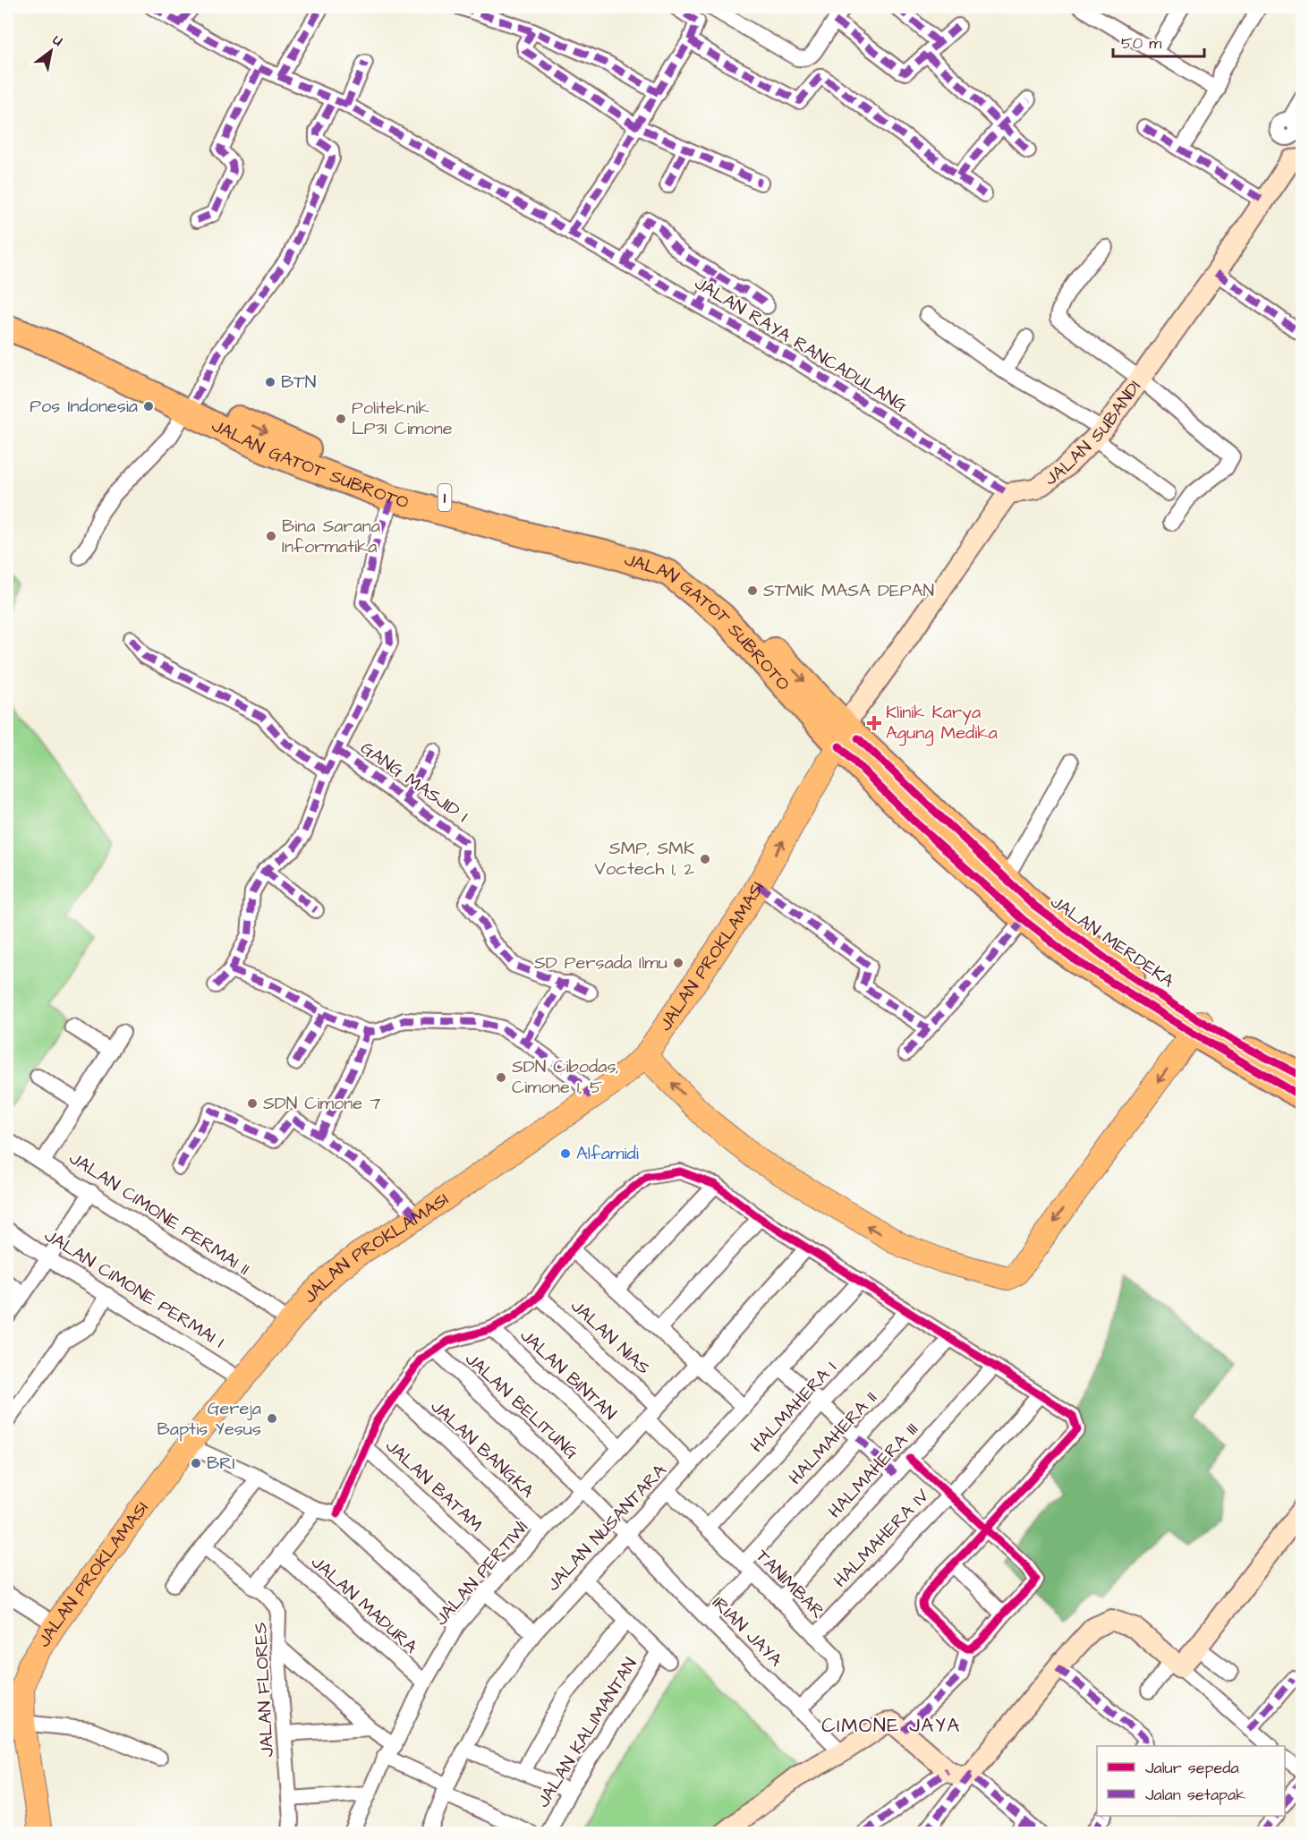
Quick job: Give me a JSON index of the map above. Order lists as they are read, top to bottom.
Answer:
{
  "streets": {
    "highway": ["JALAN GATOT SUBROTO", "1", "JALAN MERDEKA"],
    "main road": ["JALAN PROKLAMASI"],
    "street": [
      "JALAN RAYA RANCADULANG",
      "JALAN SUBANDI",
      "GANG MASJID I",
      "JALAN CIMONE PERMAI II",
      "JALAN CIMONE PERMAI I",
      "JALAN NIAS",
      "JALAN BINTAN",
      "JALAN BELITUNG",
      "HALMAHERA I",
      "HALMAHERA II",
      "JALAN BANGKA",
      "HALMAHERA III",
      "JALAN BATAM",
      "JALAN NUSANTARA",
      "HALMAHERA IV",
      "JALAN PERTIWI",
      "TANIMBAR",
      "JALAN MADURA",
      "IRIAN JAYA",
      "JALAN FLORES",
      "JALAN KALIMANTAN"
    ]
  },
  "crossings": [
    ["JALAN RAYA RANCADULANG", "JALAN SUBANDI"],
    ["JALAN GATOT SUBROTO", "JALAN MERDEKA"],
    ["JALAN GATOT SUBROTO", "JALAN PROKLAMASI"],
    ["JALAN PROKLAMASI", "JALAN CIMONE PERMAI II"],
    ["JALAN PROKLAMASI", "JALAN CIMONE PERMAI I"],
    ["JALAN NIAS", "JALAN PERTIWI"],
    ["JALAN BINTAN", "JALAN PERTIWI"],
    ["JALAN BELITUNG", "JALAN NUSANTARA"],
    ["JALAN BELITUNG", "JALAN PERTIWI"],
    ["JALAN BELITUNG", "IRIAN JAYA"],
    ["HALMAHERA I", "TANIMBAR"],
    ["HALMAHERA II", "TANIMBAR"],
    ["HALMAHERA II", "IRIAN JAYA"],
    ["JALAN BANGKA", "JALAN PERTIWI"],
    ["HALMAHERA III", "TANIMBAR"],
    ["JALAN BATAM", "JALAN PERTIWI"],
    ["JALAN NUSANTARA", "TANIMBAR"],
    ["JALAN NUSANTARA", "IRIAN JAYA"],
    ["HALMAHERA IV", "TANIMBAR"],
    ["JALAN PERTIWI", "JALAN MADURA"],
    ["TANIMBAR", "IRIAN JAYA"]
  ],
  "districts": ["CIMONE JAYA"],
  "places": {
    "other": [
      "BTN",
      "Pos Indonesia",
      "Politeknik LP3I Cimone",
      "Bina Sarana Informatika",
      "STMIK MASA DEPAN",
      "SMP, SMK Voctech 1, 2",
      "SD Persada Ilmu",
      "SDN Cibodas, Cimone 1, 5",
      "SDN Cimone 7",
      "Alfamidi",
      "Gereja Baptis Yesus",
      "BRI"
    ],
    "health": ["Klinik Karya Agung Medika"]
  },
  "legend": ["Jalur sepeda", "Jalan setapak"],
  "scale_bar": "50 m",
  "north": "top right"
}
